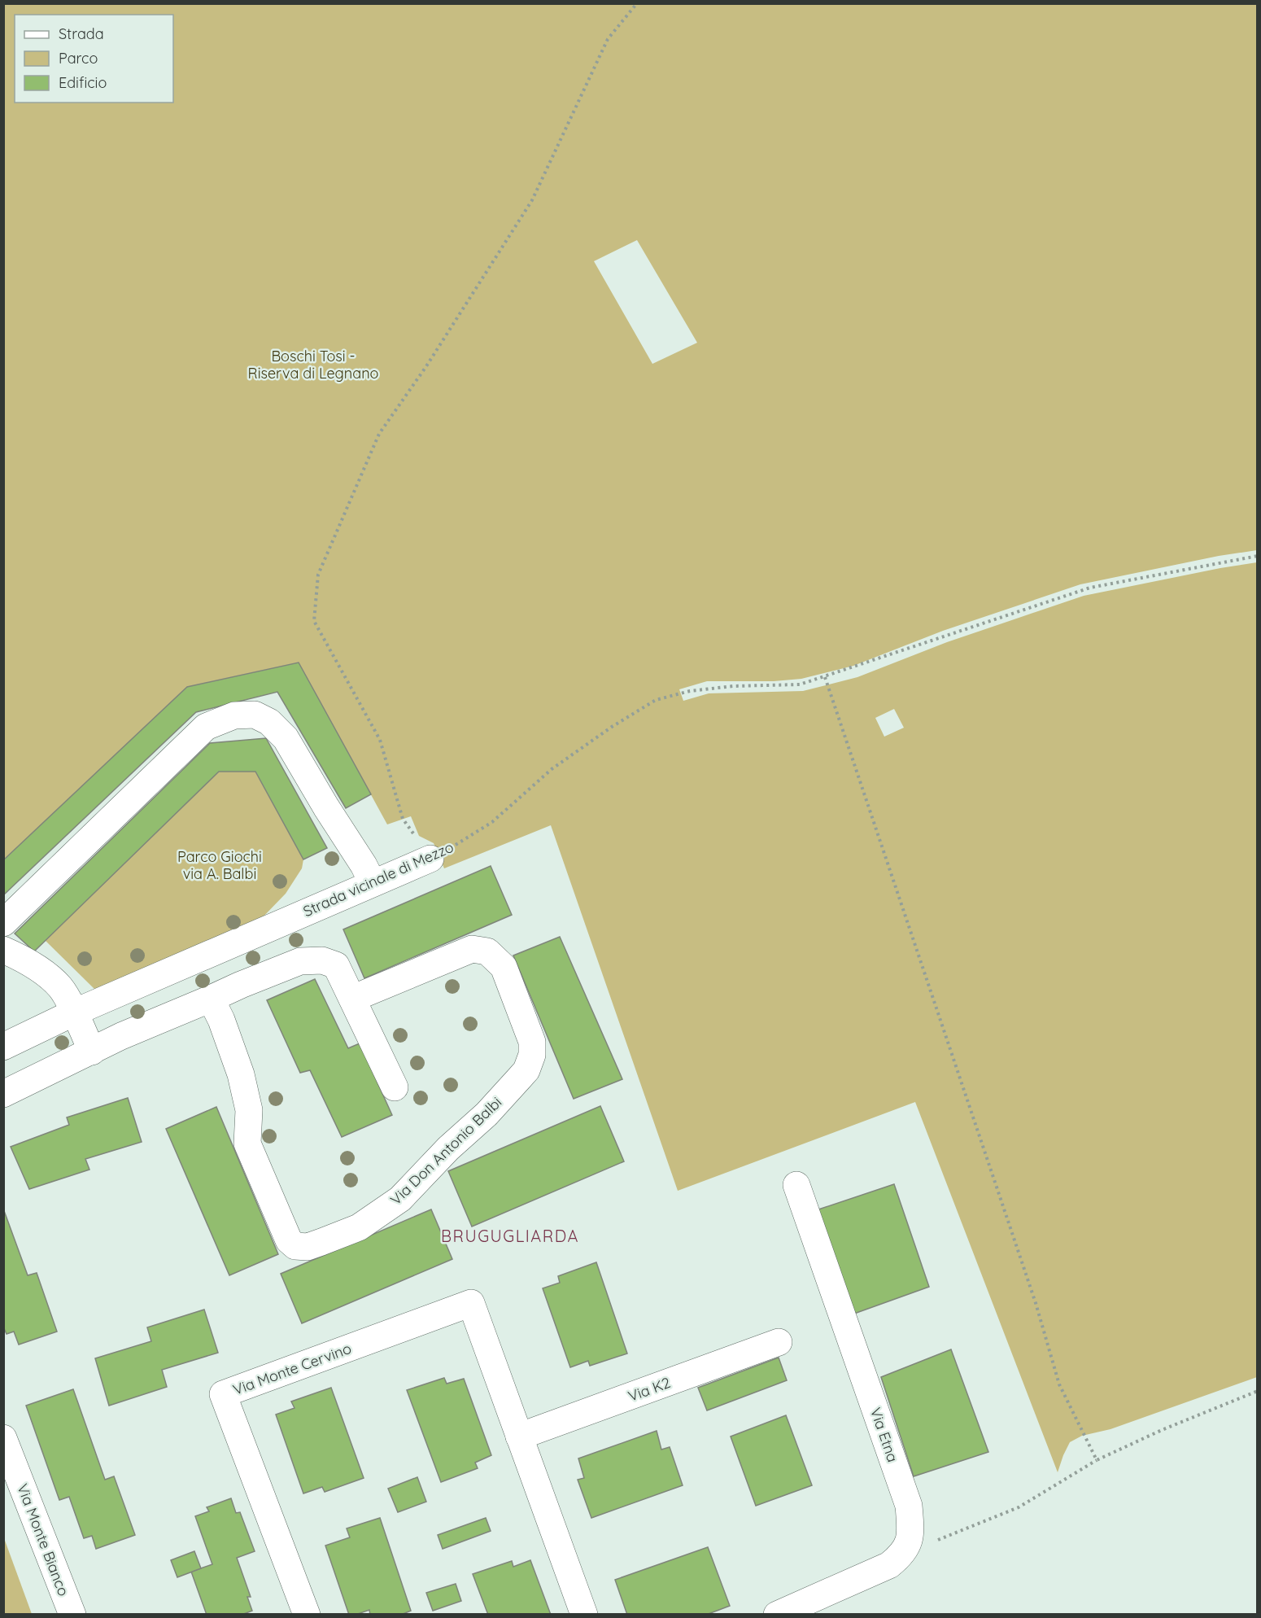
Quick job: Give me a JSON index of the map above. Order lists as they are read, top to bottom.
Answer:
{
  "streets": {
    "street": [
      "Strada vicinale di Mezzo",
      "Via Don Antonio Balbi",
      "Via Monte Cervino",
      "Via K2",
      "Via Etna",
      "Via Monte Bianco"
    ]
  },
  "crossings": [
    ["Via Monte Cervino", "Via K2"]
  ],
  "districts": ["BRUGUGLIARDA"],
  "parks": ["Boschi Tosi - Riserva di Legnano", "Parco Giochi via A. Balbi"],
  "legend": ["Strada", "Parco", "Edificio"]
}
